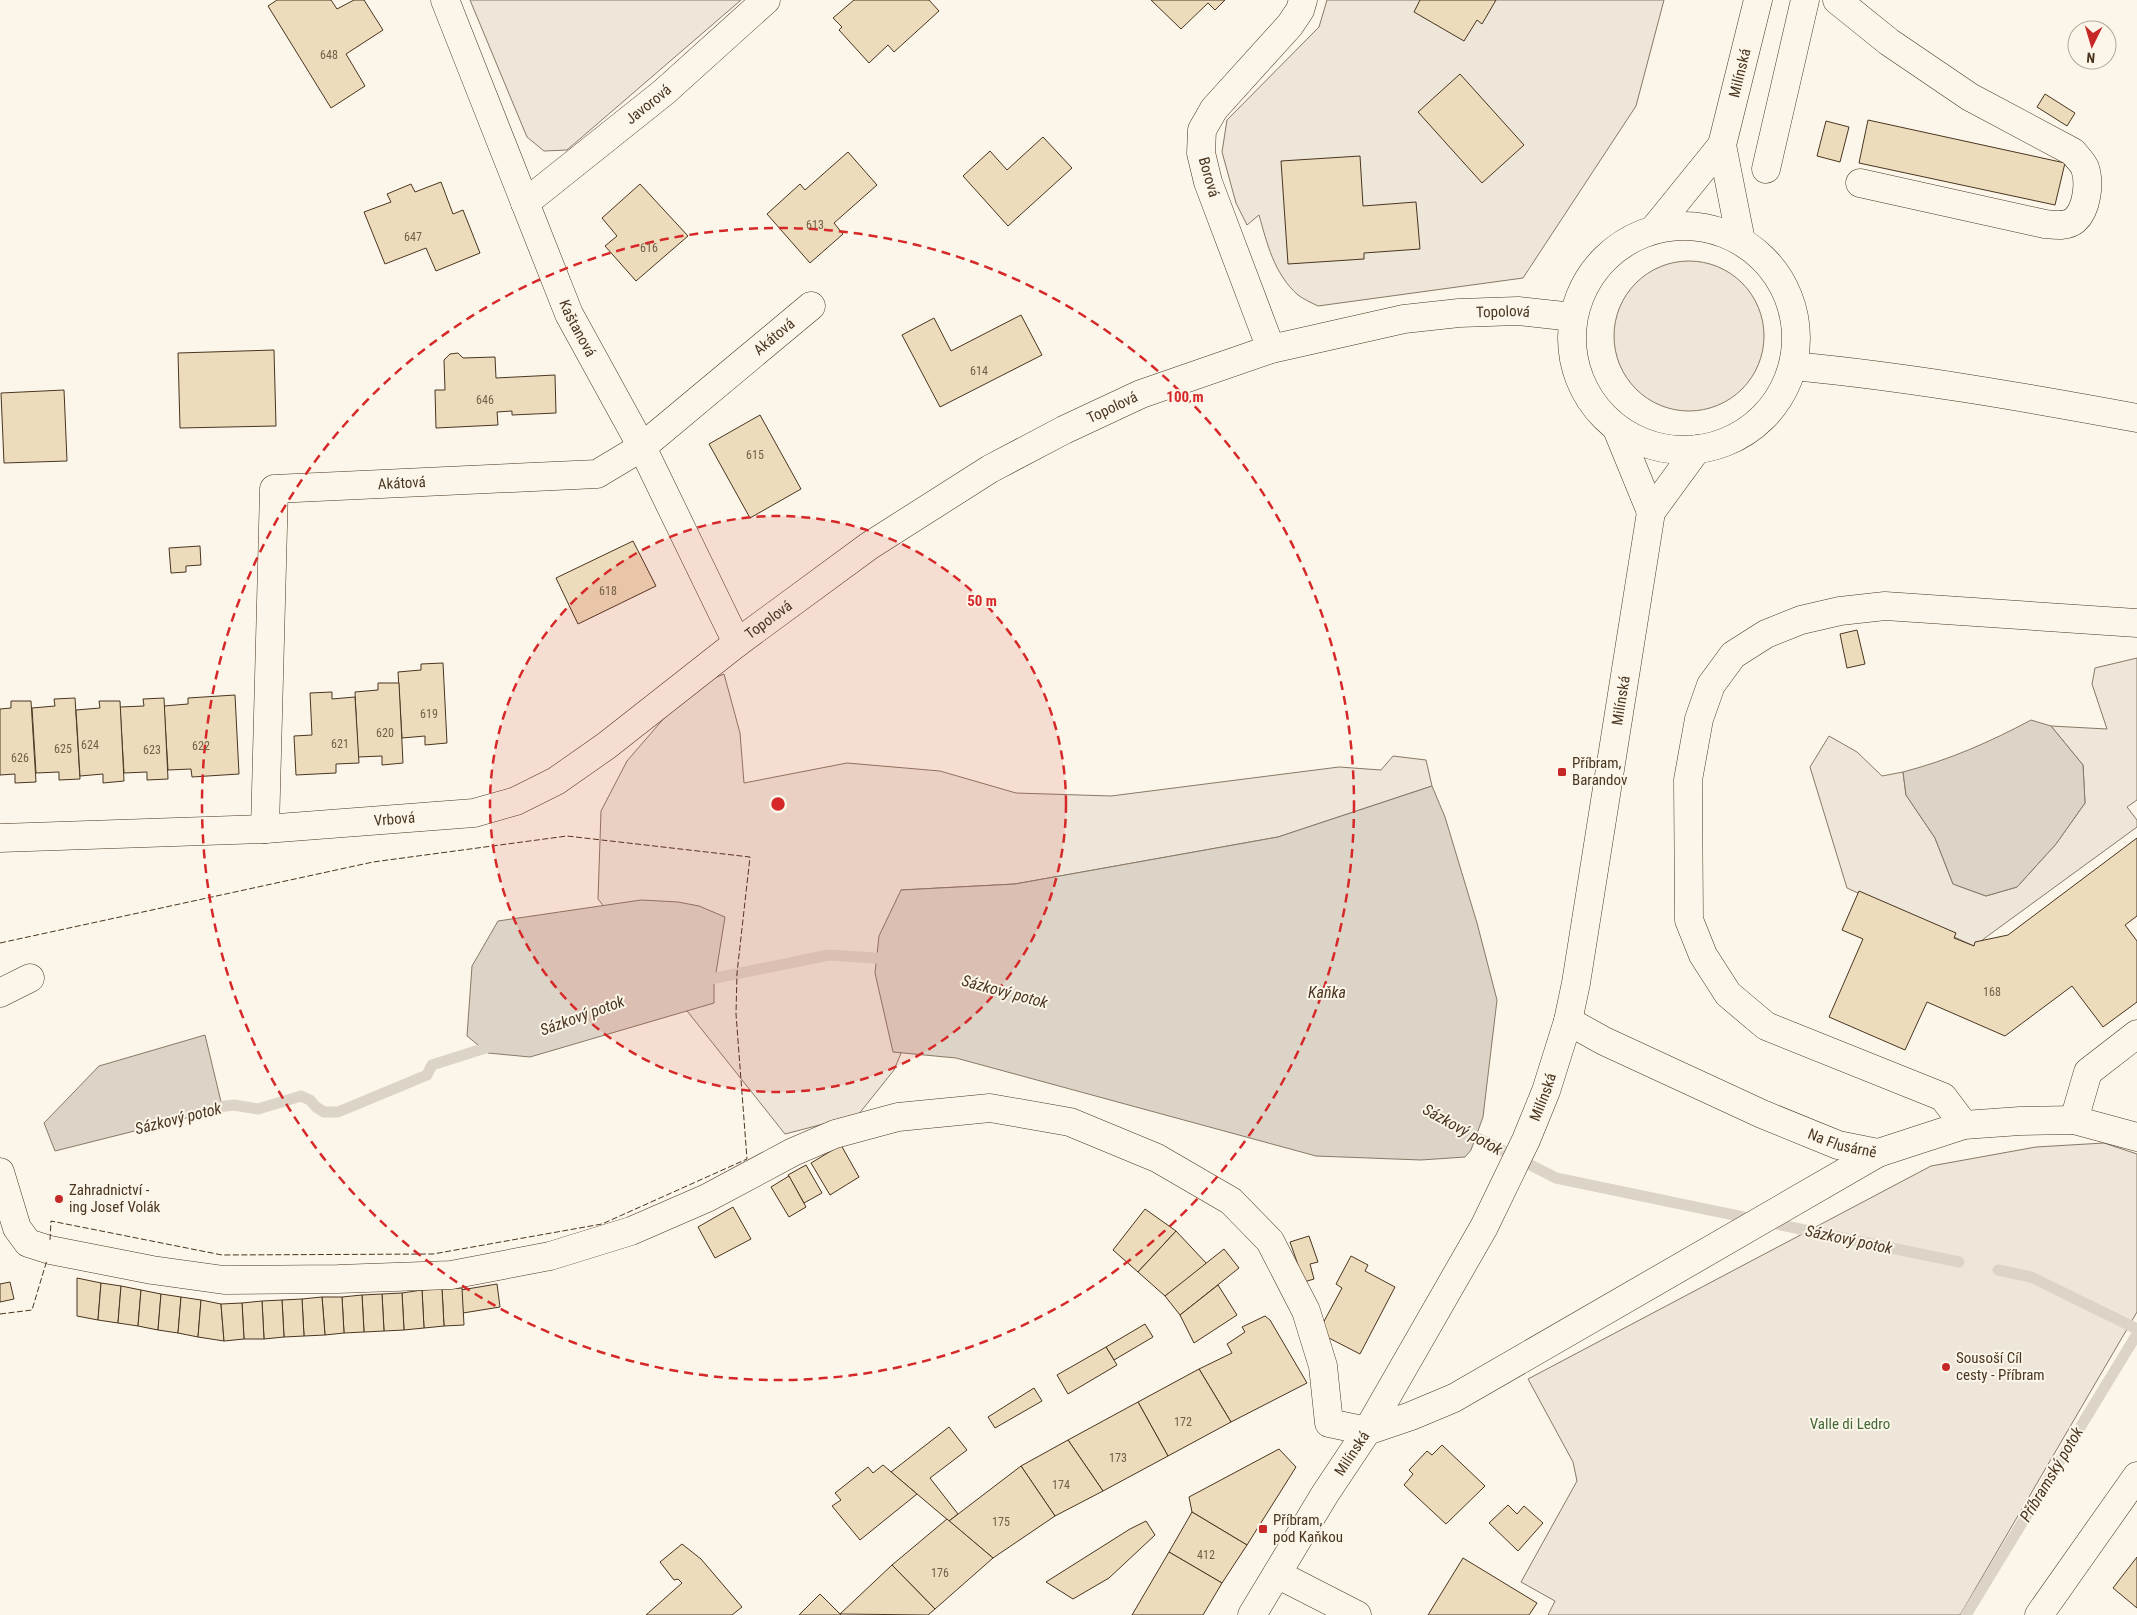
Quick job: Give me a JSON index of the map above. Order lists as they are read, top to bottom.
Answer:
{
  "streets": {
    "street": [
      "Milínská",
      "Javorová",
      "Borová",
      "Topolová",
      "Kaštanová",
      "Akátová",
      "Vrbová",
      "Na Flusárně"
    ]
  },
  "crossings": [
    ["Milínská", "Topolová"],
    ["Milínská", "Na Flusárně"],
    ["Javorová", "Kaštanová"],
    ["Borová", "Topolová"],
    ["Topolová", "Kaštanová"],
    ["Topolová", "Vrbová"],
    ["Kaštanová", "Akátová"],
    ["Kaštanová", "Vrbová"],
    ["Akátová", "Vrbová"]
  ],
  "water": ["Sázkový potok", "Kaňka", "Příbramský potok"],
  "parks": ["Valle di Ledro"],
  "places": {
    "transit": ["Příbram, Barandov", "Příbram, pod Kaňkou"],
    "other": ["Zahradnictví - ing Josef Volák", "Sousoší Cíl cesty - Příbram"]
  },
  "house_numbers": [
    "648",
    "613",
    "647",
    "616",
    "614",
    "646",
    "615",
    "618",
    "619",
    "620",
    "621",
    "624",
    "622",
    "625",
    "623",
    "626",
    "168",
    "172",
    "173",
    "174",
    "175",
    "412",
    "176"
  ],
  "north": "bottom",
  "rings": ["100 m", "50 m"]
}
